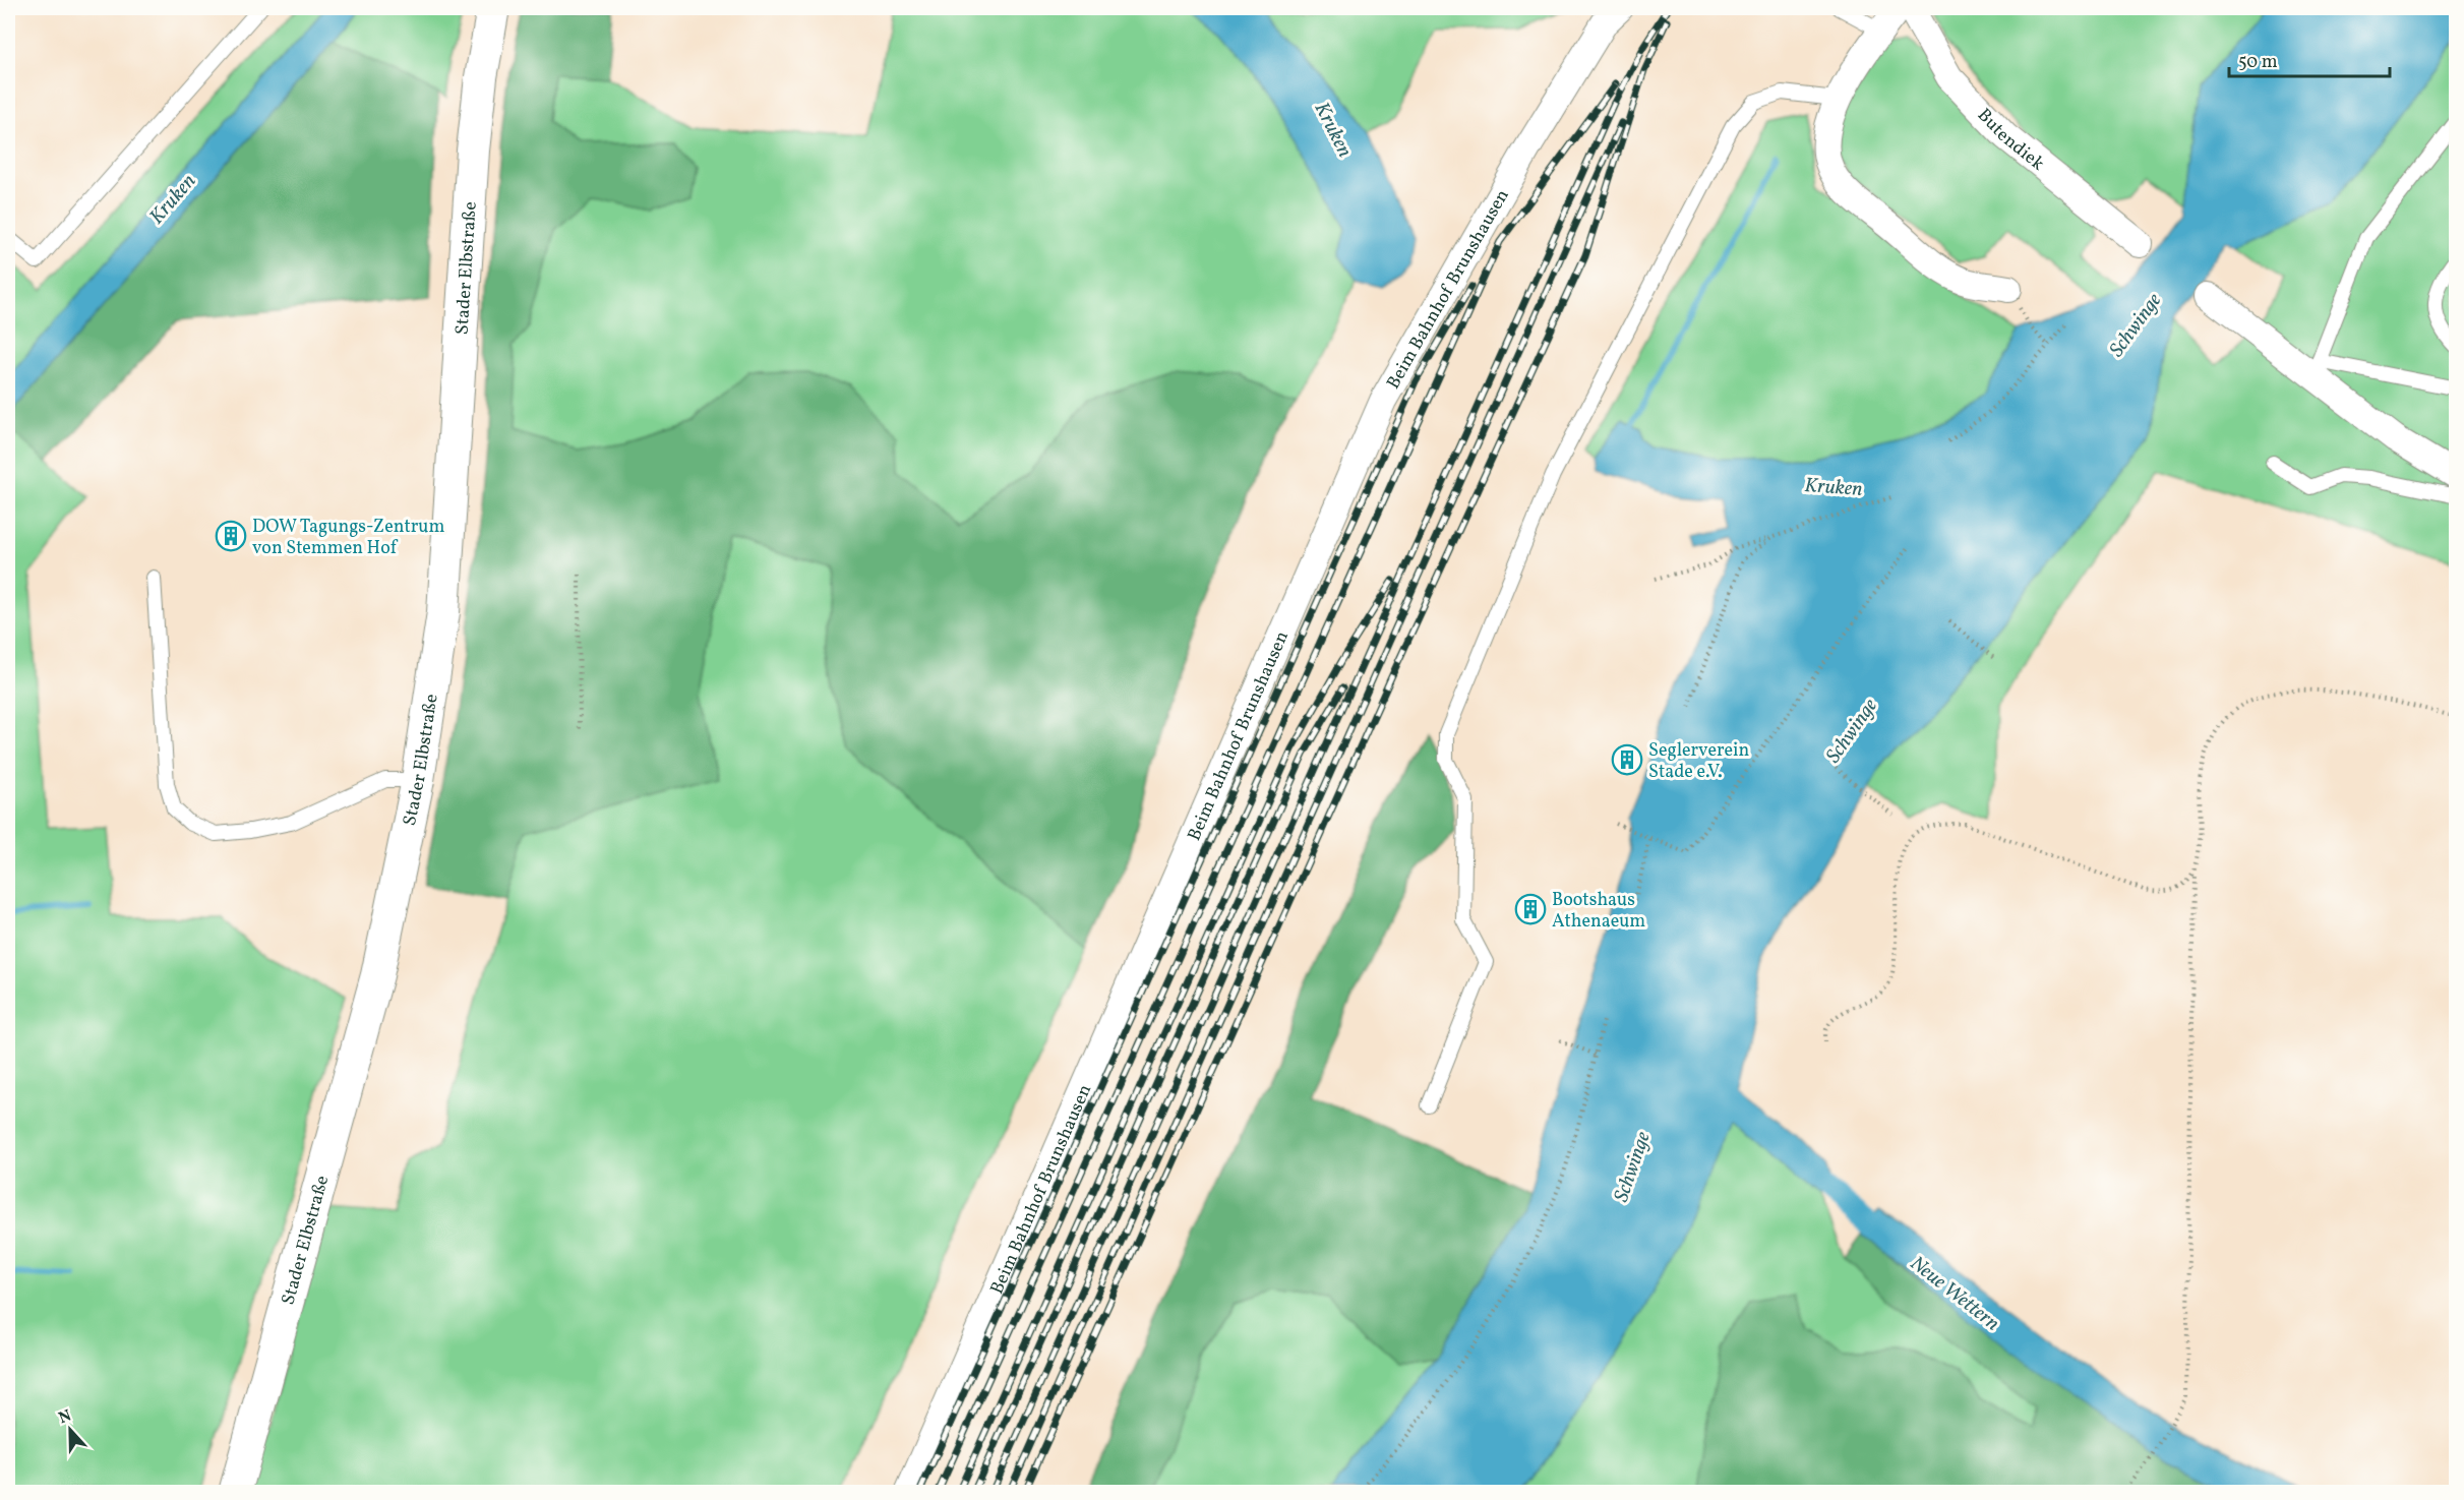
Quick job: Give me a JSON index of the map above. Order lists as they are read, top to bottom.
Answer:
{
  "streets": {
    "street": ["Butendiek", "Stader Elbstraße", "Beim Bahnhof Brunshausen"]
  },
  "water": ["Kruken", "Schwinge", "Neue Wettern"],
  "places": {
    "building": ["DOW Tagungs-Zentrum von Stemmen Hof", "Seglerverein Stade e.V.", "Bootshaus Athenaeum"]
  },
  "scale_bar": "50 m",
  "north": "top"
}
